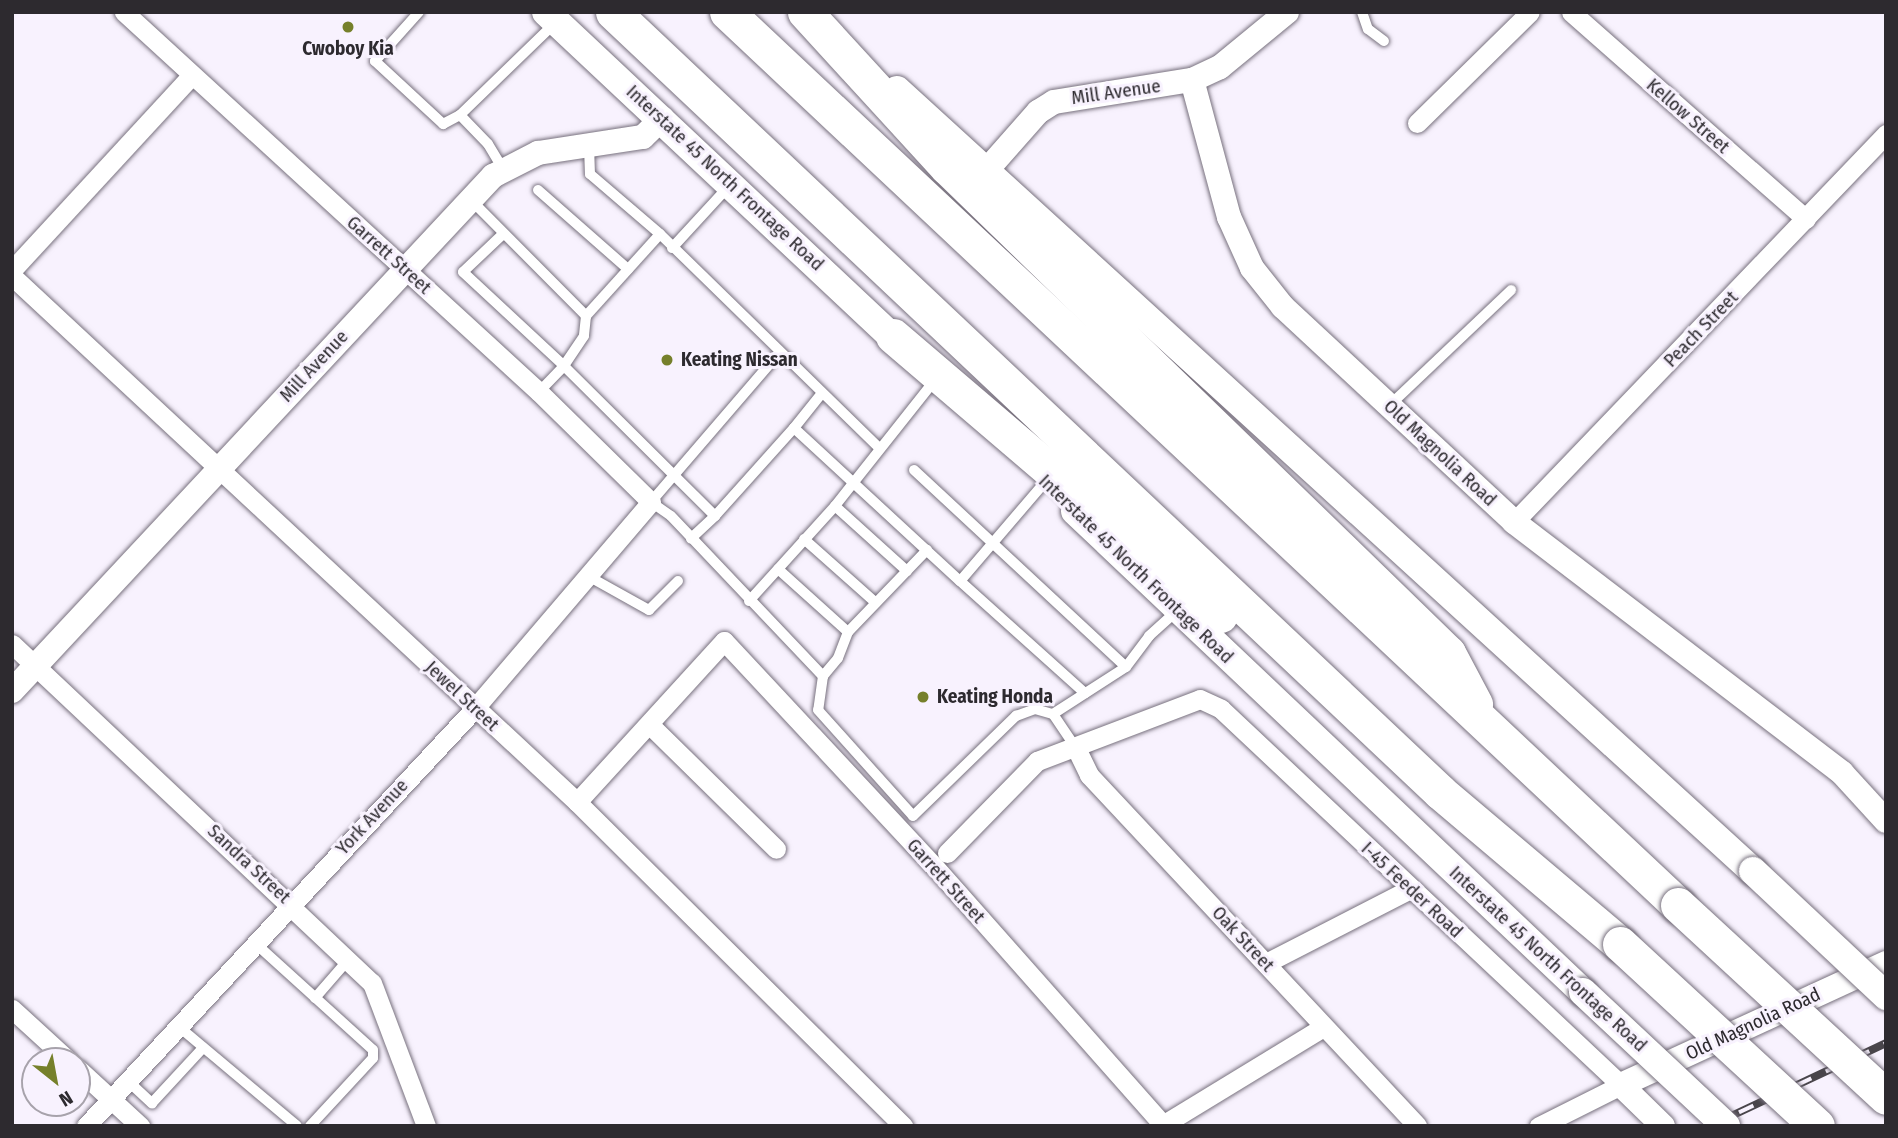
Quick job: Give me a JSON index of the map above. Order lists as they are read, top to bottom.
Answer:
{
  "streets": {
    "main road": ["Interstate 45 North Frontage Road"],
    "street": [
      "Mill Avenue",
      "Kellow Street",
      "Garrett Street",
      "Peach Street",
      "Old Magnolia Road",
      "Jewel Street",
      "York Avenue",
      "Sandra Street",
      "I-45 Feeder Road",
      "Oak Street"
    ]
  },
  "crossings": [
    ["Mill Avenue", "Interstate 45 North Frontage Road"],
    ["Mill Avenue", "Garrett Street"],
    ["Mill Avenue", "Old Magnolia Road"],
    ["Mill Avenue", "Jewel Street"],
    ["Mill Avenue", "Sandra Street"],
    ["Kellow Street", "Peach Street"],
    ["Garrett Street", "York Avenue"],
    ["Peach Street", "Old Magnolia Road"],
    ["Old Magnolia Road", "I-45 Feeder Road"],
    ["Jewel Street", "York Avenue"],
    ["York Avenue", "Sandra Street"],
    ["I-45 Feeder Road", "Oak Street"]
  ],
  "places": ["Cwoboy Kia", "Keating Nissan", "Keating Honda"],
  "north": "bottom right"
}
